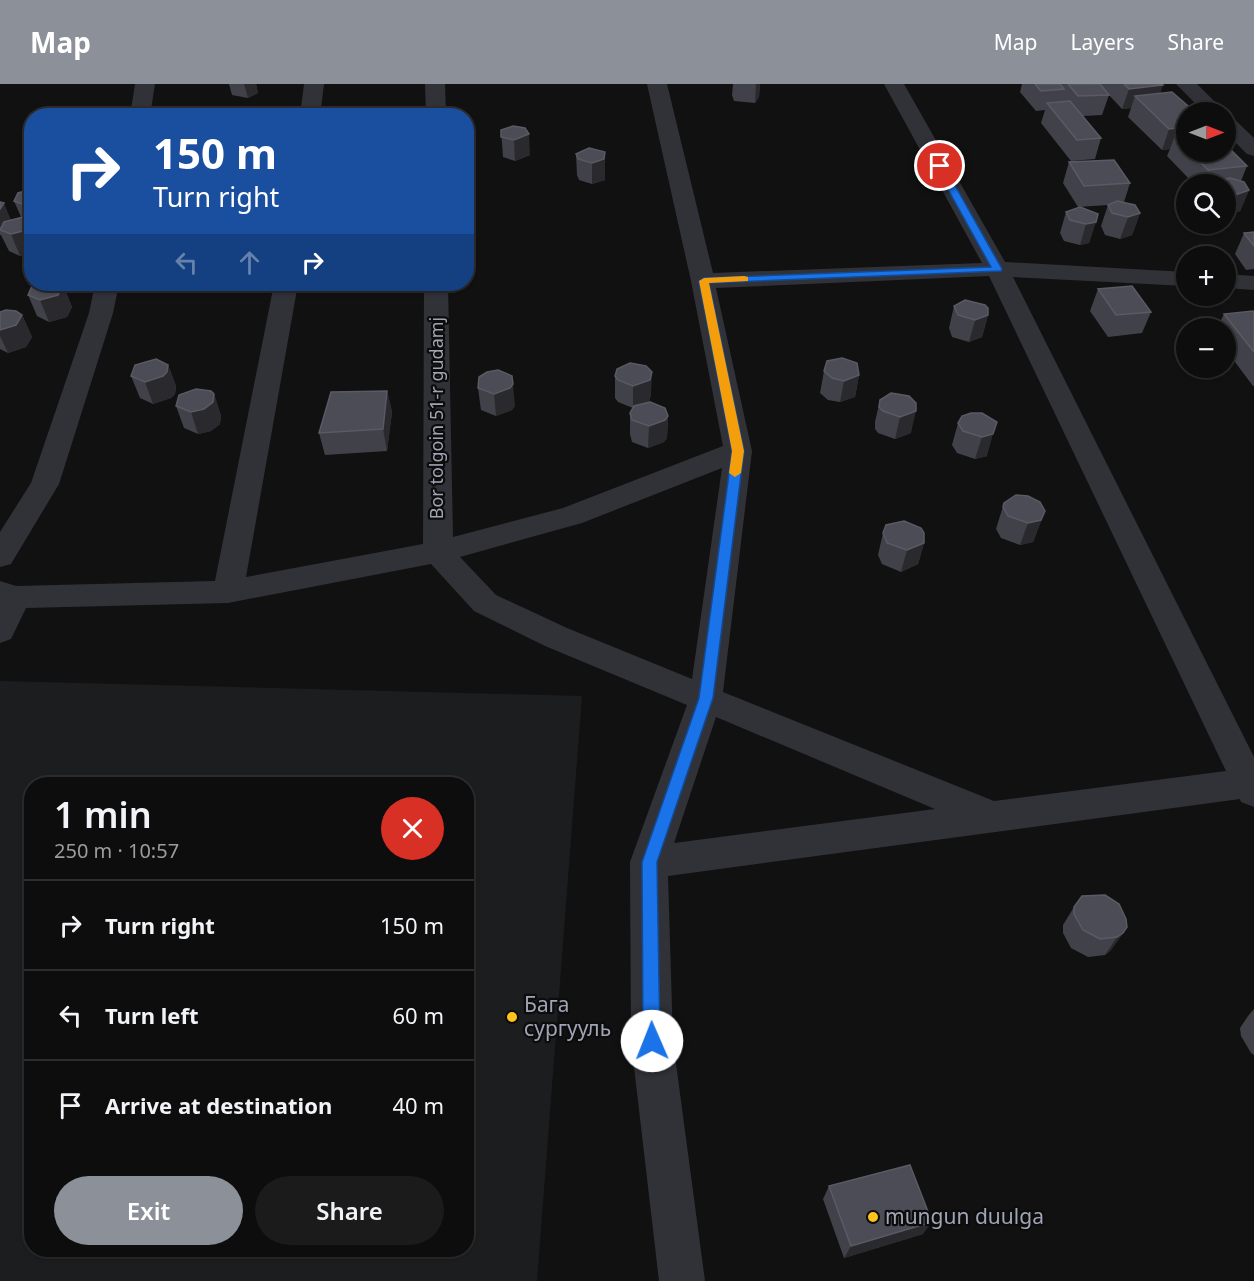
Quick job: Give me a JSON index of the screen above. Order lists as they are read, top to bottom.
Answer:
{
  "streets": {
    "street": ["Bor tolgoin 51-r gudamj"]
  },
  "places": ["Бага сургууль", "mungun duulga"],
  "north": "right",
  "page": {
    "header": "Map",
    "nav": ["Map", "Layers", "Share"],
    "map_buttons": ["+", "−"],
    "turn": ["150 m", "Turn right"],
    "heading": ["1 min", "250 m · 10:57"],
    "list": [
      {
        "name": "Turn right",
        "value": "150 m"
      },
      {
        "name": "Turn left",
        "value": "60 m"
      },
      {
        "name": "Arrive at destination",
        "value": "40 m"
      }
    ],
    "buttons": ["Exit", "Share"]
  }
}
